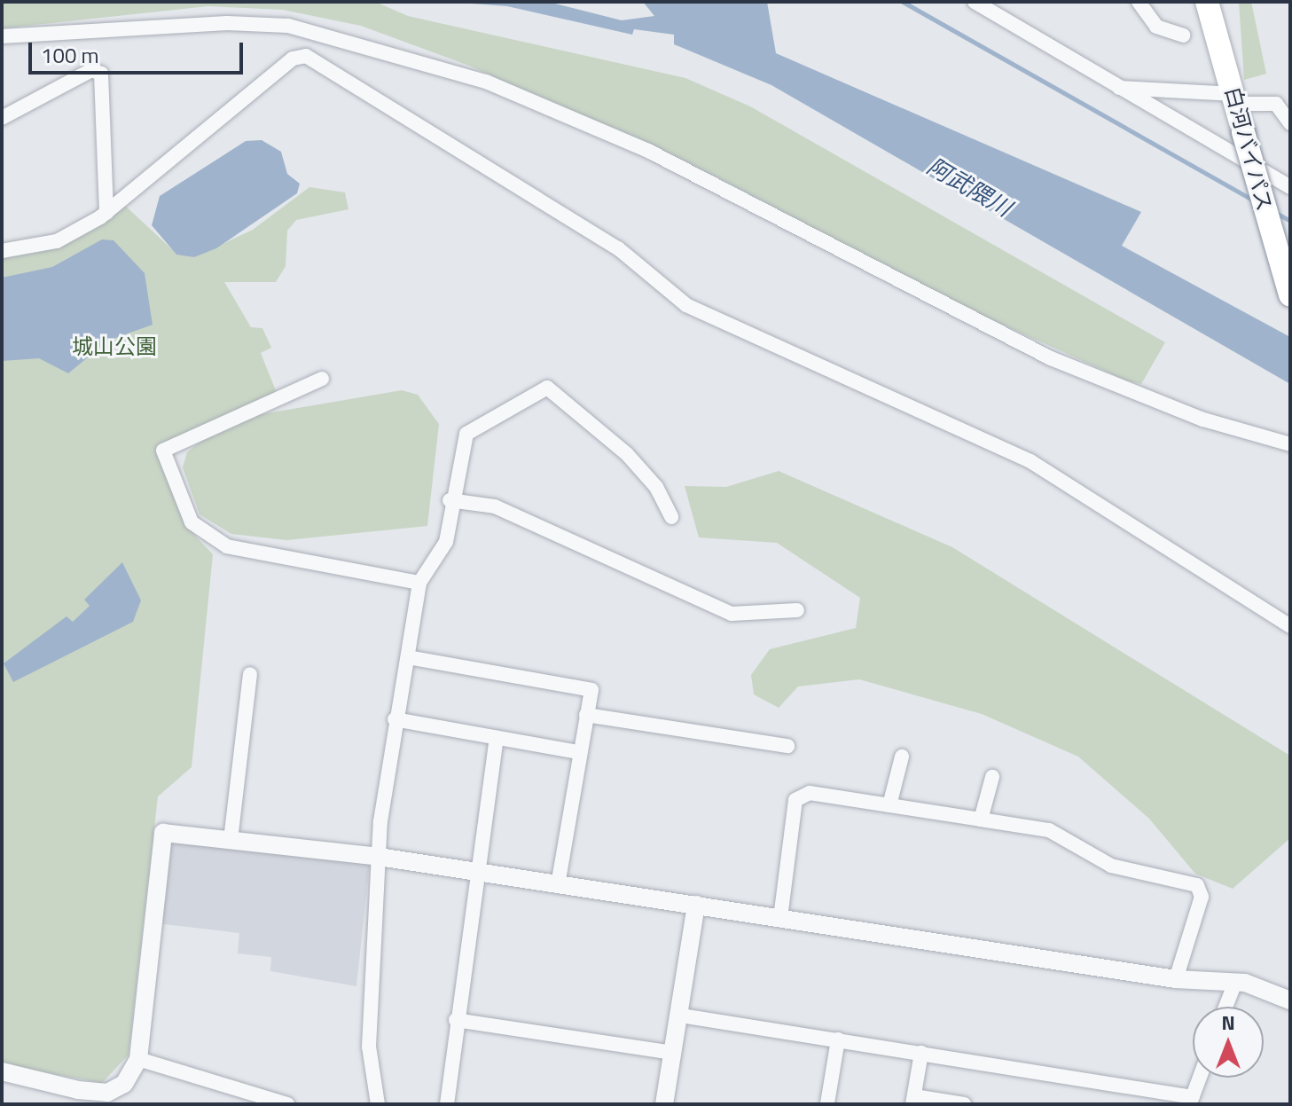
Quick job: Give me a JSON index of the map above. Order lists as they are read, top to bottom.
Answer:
{
  "streets": {
    "highway": ["白河バイパス"]
  },
  "water": ["阿武隈川"],
  "parks": ["城山公園"],
  "scale_bar": "100 m",
  "north": "top"
}
